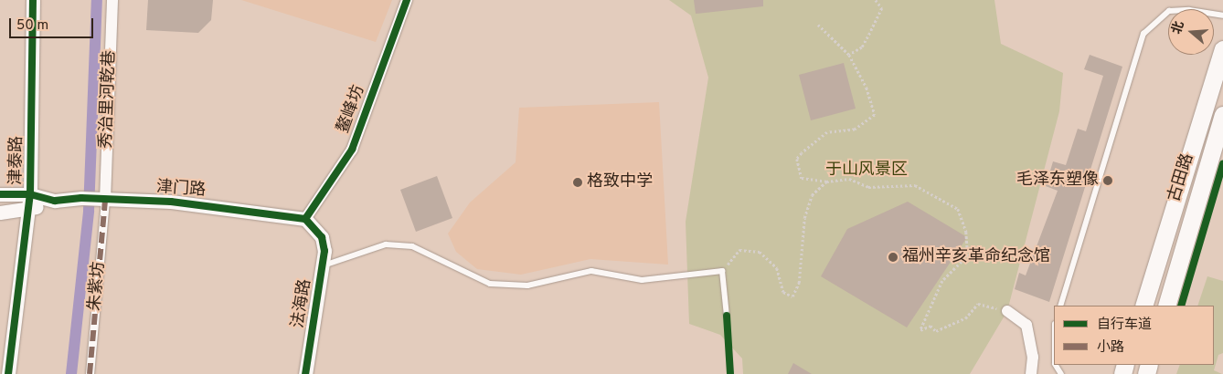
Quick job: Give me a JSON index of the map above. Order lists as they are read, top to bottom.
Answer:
{
  "streets": {
    "main road": ["古田路"],
    "street": [
      "秀治里河乾巷",
      "鳌峰坊",
      "津泰路",
      "津门路",
      "朱紫坊",
      "法海路"
    ]
  },
  "crossings": [
    ["秀治里河乾巷", "津门路"],
    ["秀治里河乾巷", "朱紫坊"],
    ["鳌峰坊", "津门路"],
    ["鳌峰坊", "法海路"],
    ["津泰路", "津门路"],
    ["津门路", "朱紫坊"],
    ["津门路", "法海路"]
  ],
  "parks": ["于山风景区"],
  "places": ["毛泽东塑像", "格致中学", "福州辛亥革命纪念馆"],
  "legend": ["自行车道", "小路"],
  "scale_bar": "50 m",
  "north": "left"
}
